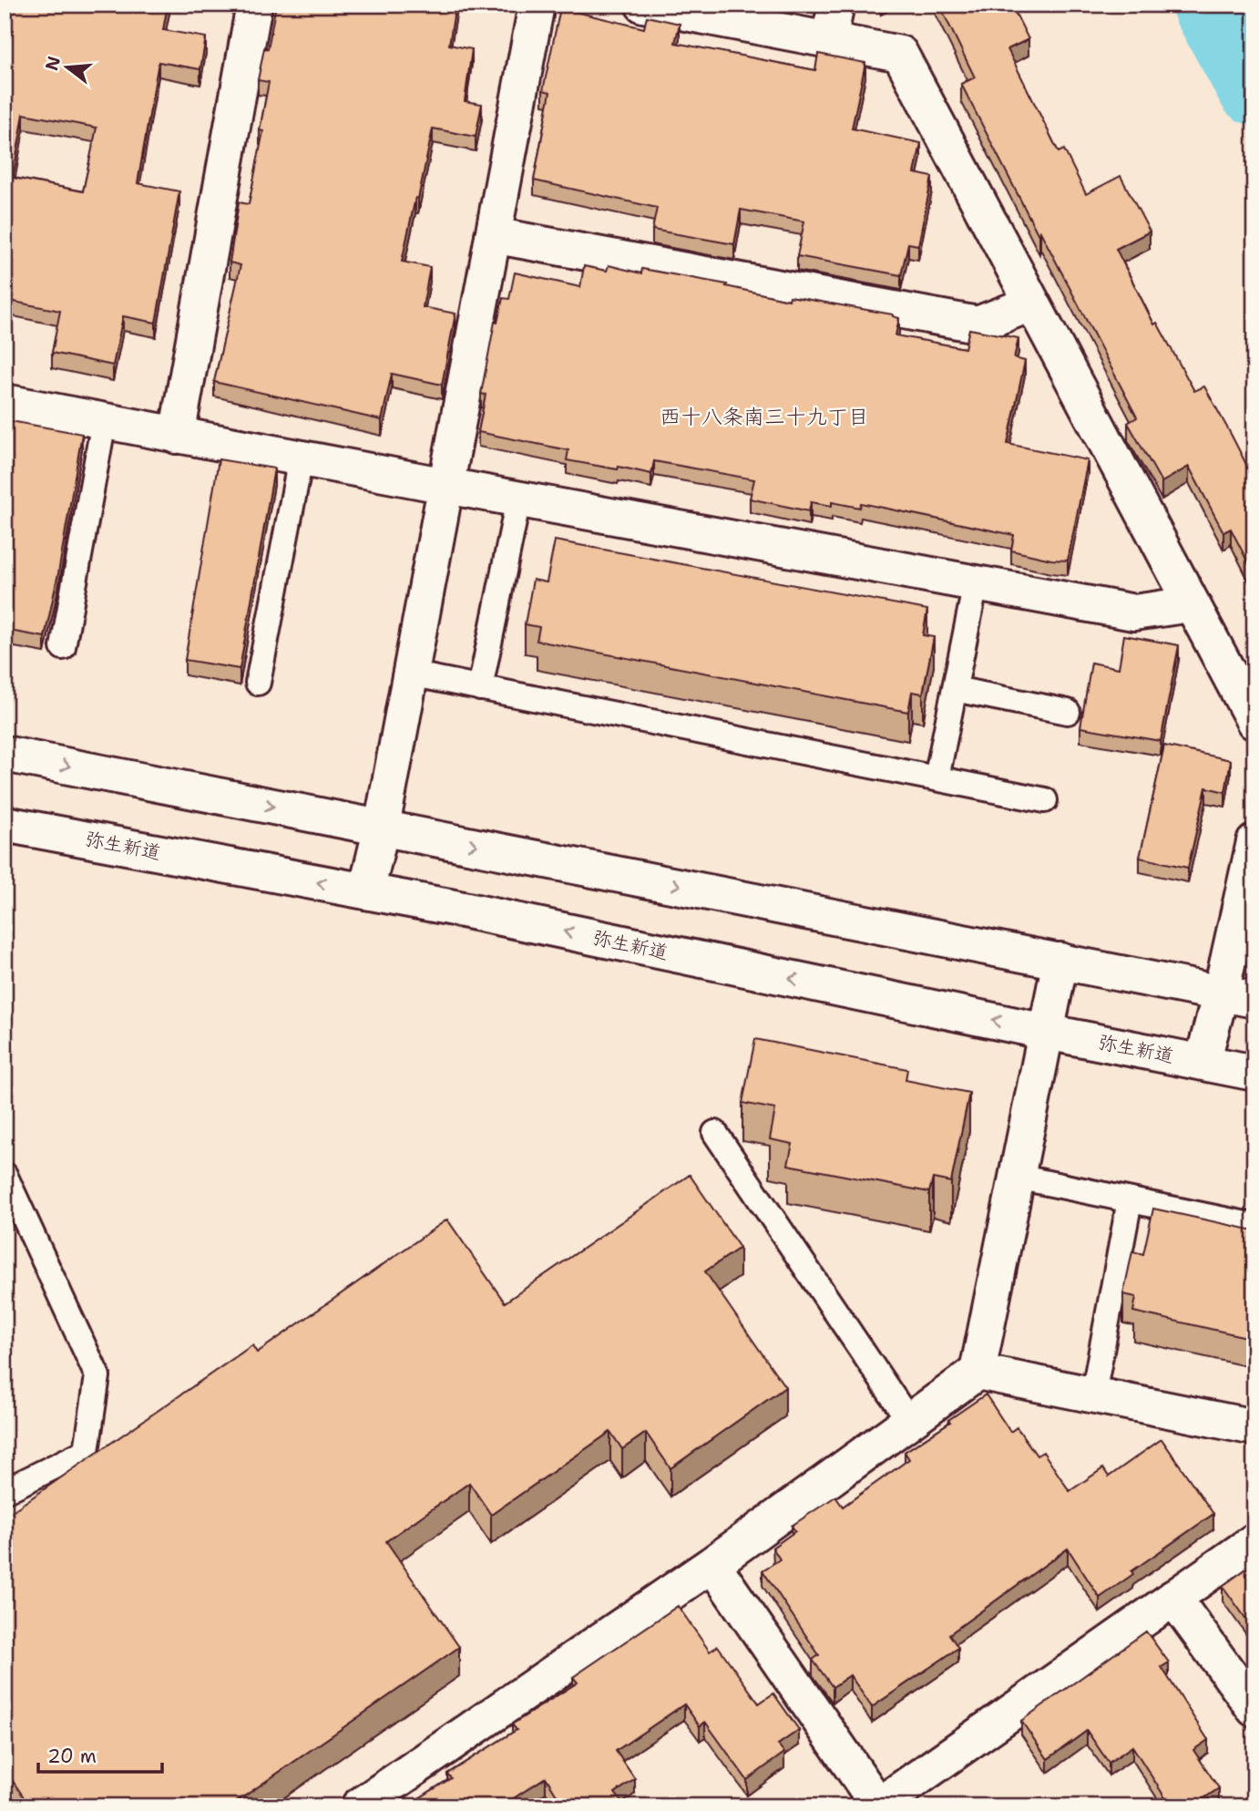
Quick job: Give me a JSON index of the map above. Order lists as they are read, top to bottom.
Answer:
{
  "streets": {
    "street": ["弥生新道"]
  },
  "districts": ["西十八条南三十九丁目"],
  "scale_bar": "20 m",
  "north": "left"
}
